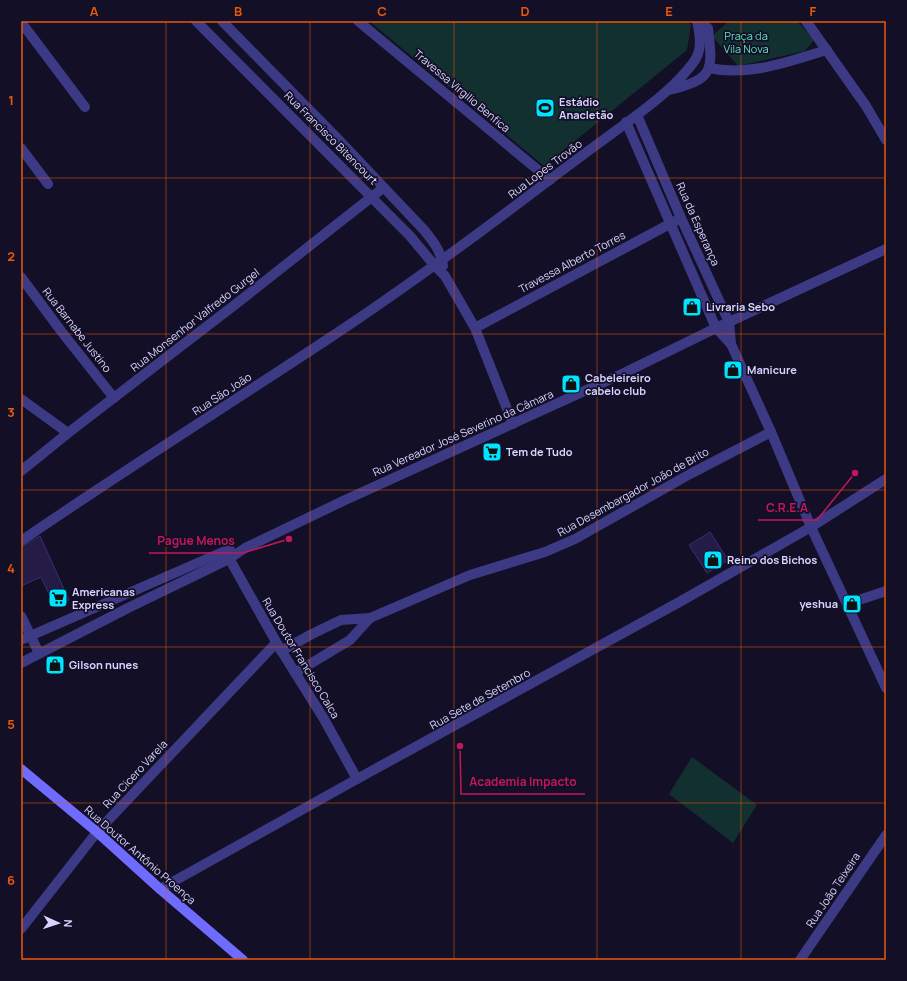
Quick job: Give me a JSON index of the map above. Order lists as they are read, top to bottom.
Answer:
{
  "streets": {
    "main road": ["Rua Doutor Antônio Proença"],
    "street": [
      "Travessa Virgilio Benfica",
      "Rua Francisco Bitencourt",
      "Rua Lopes Trovão",
      "Rua da Esperança",
      "Travessa Alberto Torres",
      "Rua Monsenhor Valfredo Gurgel",
      "Rua Barnabe Justino",
      "Rua São João",
      "Rua Vereador José Severino da Câmara",
      "Rua Desembargador João de Brito",
      "Rua Doutor Francisco Calca",
      "Rua Sete de Setembro",
      "Rua Cicero Varela",
      "Rua João Teixeira"
    ]
  },
  "crossings": [
    ["Travessa Virgilio Benfica", "Rua Lopes Trovão"],
    ["Rua Francisco Bitencourt", "Rua Lopes Trovão"],
    ["Rua Francisco Bitencourt", "Travessa Alberto Torres"],
    ["Rua Francisco Bitencourt", "Rua Monsenhor Valfredo Gurgel"],
    ["Rua Francisco Bitencourt", "Rua São João"],
    ["Rua Francisco Bitencourt", "Rua Vereador José Severino da Câmara"],
    ["Rua Lopes Trovão", "Rua da Esperança"],
    ["Rua Lopes Trovão", "Rua São João"],
    ["Rua da Esperança", "Travessa Alberto Torres"],
    ["Rua da Esperança", "Rua Vereador José Severino da Câmara"],
    ["Rua da Esperança", "Rua Desembargador João de Brito"],
    ["Rua da Esperança", "Rua Sete de Setembro"],
    ["Rua Monsenhor Valfredo Gurgel", "Rua Barnabe Justino"],
    ["Rua Vereador José Severino da Câmara", "Rua Doutor Francisco Calca"],
    ["Rua Desembargador João de Brito", "Rua Doutor Francisco Calca"],
    ["Rua Doutor Francisco Calca", "Rua Sete de Setembro"],
    ["Rua Doutor Francisco Calca", "Rua Cicero Varela"],
    ["Rua Sete de Setembro", "Rua Doutor Antônio Proença"],
    ["Rua Cicero Varela", "Rua Doutor Antônio Proença"]
  ],
  "parks": ["Praça da Vila Nova"],
  "places": {
    "sports": ["Estádio Anacletão"],
    "shop": [
      "Livraria Sebo",
      "Manicure",
      "Cabeleireiro cabelo club",
      "Reino dos Bichos",
      "yeshua",
      "Gilson nunes"
    ],
    "supermarket": ["Tem de Tudo", "Americanas Express"],
    "other": ["C.R.E.A", "Pague Menos", "Academia Impacto"]
  },
  "north": "right",
  "grid": {
    "columns": [
      "A",
      "B",
      "C",
      "D",
      "E",
      "F"
    ],
    "rows": [
      "1",
      "2",
      "3",
      "4",
      "5",
      "6"
    ]
  }
}
